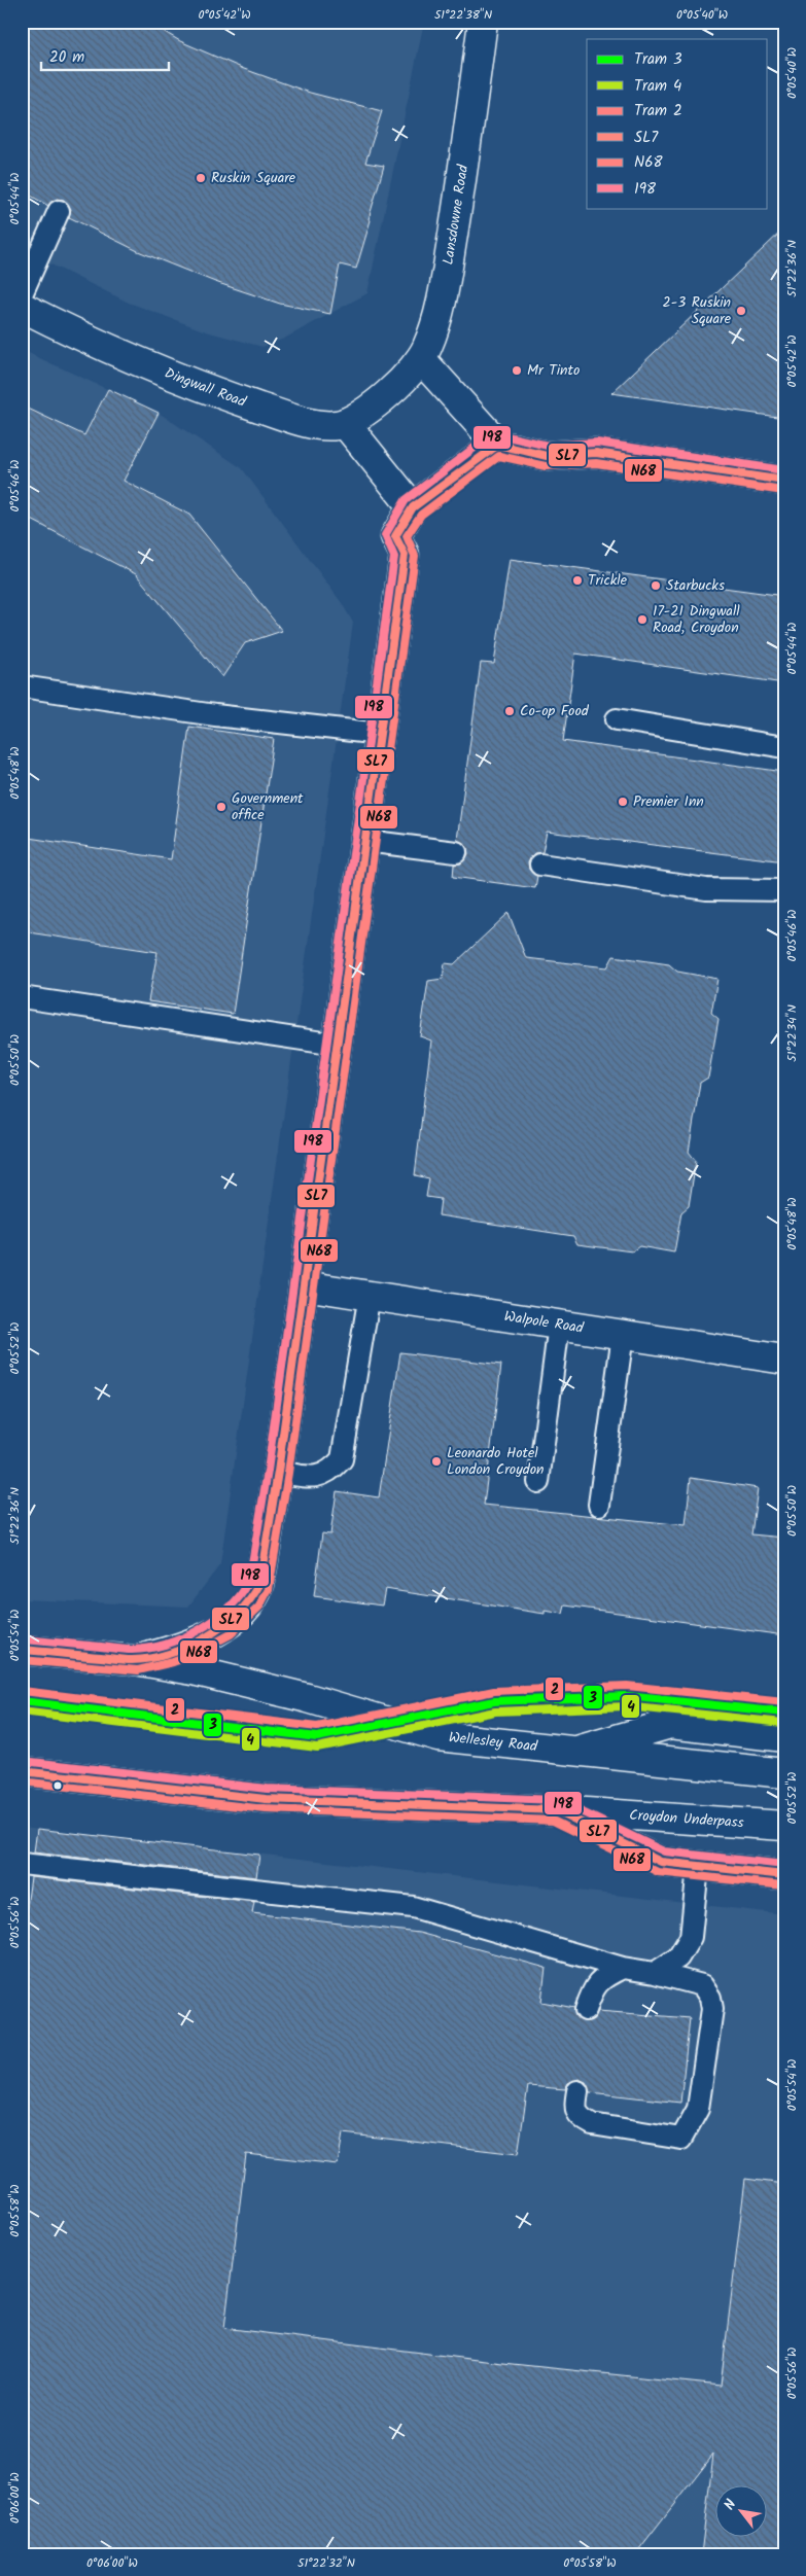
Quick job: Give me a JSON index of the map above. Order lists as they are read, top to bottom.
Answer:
{
  "streets": {
    "street": [
      "Lansdowne Road",
      "Dingwall Road",
      "Walpole Road",
      "Wellesley Road",
      "Croydon Underpass"
    ]
  },
  "crossings": [
    ["Lansdowne Road", "Dingwall Road"]
  ],
  "places": [
    "Ruskin Square",
    "2-3 Ruskin Square",
    "Mr Tinto",
    "Trickle",
    "Starbucks",
    "17-21 Dingwall Road, Croydon",
    "Co-op Food",
    "Premier Inn",
    "Government office",
    "Leonardo Hotel London Croydon"
  ],
  "lines": [
    "transit line 198",
    "transit line SL7",
    "transit line N68",
    "tram line 2",
    "tram line 3",
    "tram line 4"
  ],
  "legend": [
    "Tram 3",
    "Tram 4",
    "Tram 2",
    "SL7",
    "N68",
    "198"
  ],
  "scale_bar": "20 m",
  "north": "top left",
  "coordinates": [
    "0°05'42\"W",
    "51°22'38\"N",
    "0°05'40\"W",
    "0°05'44\"W",
    "51°22'36\"N",
    "0°05'46\"W",
    "0°05'48\"W",
    "51°22'34\"N",
    "0°05'50\"W",
    "0°05'52\"W",
    "0°05'54\"W",
    "0°05'56\"W",
    "0°05'58\"W",
    "0°06'00\"W",
    "51°22'32\"N"
  ]
}
